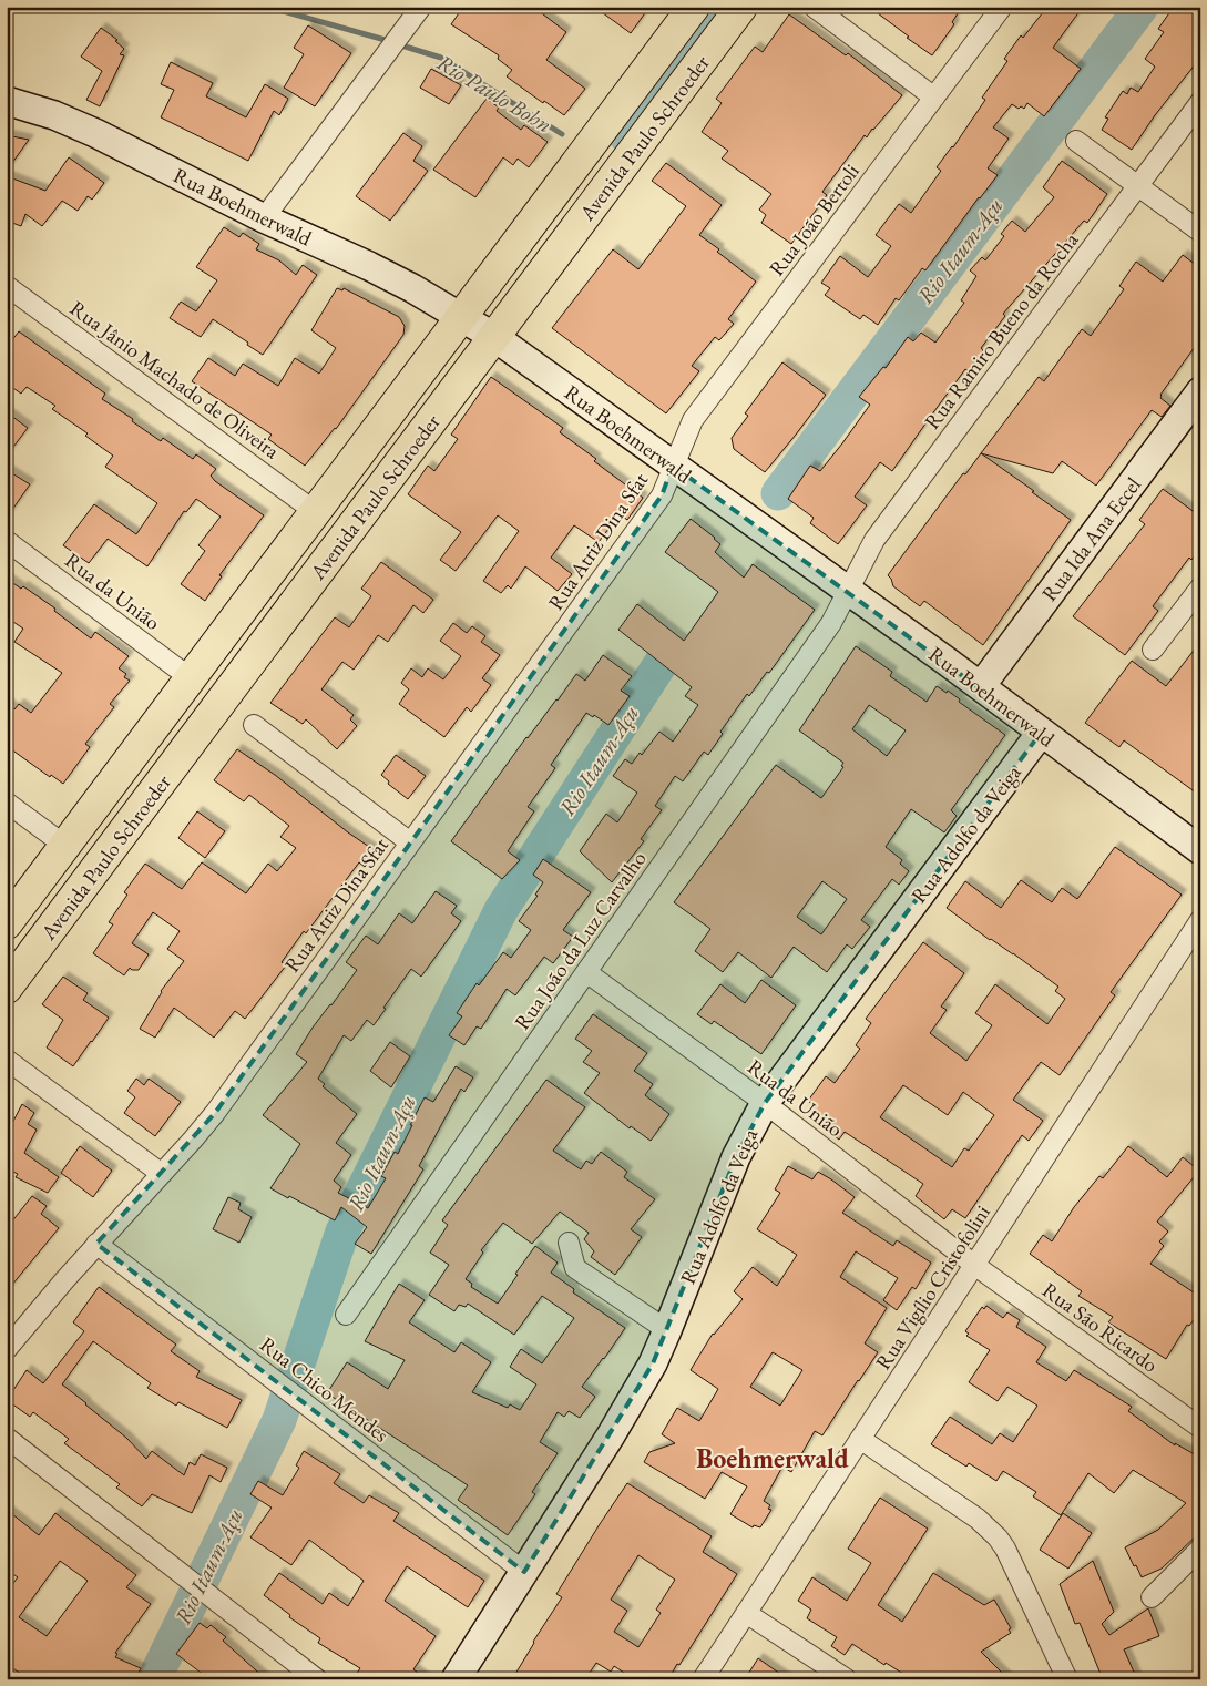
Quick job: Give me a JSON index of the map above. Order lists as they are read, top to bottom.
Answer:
{
  "streets": {
    "main road": ["Avenida Paulo Schroeder"],
    "street": [
      "Rua Boehmerwald",
      "Rua João Bertoli",
      "Rua Ramiro Bueno da Rocha",
      "Rua Jânio Machado de Oliveira",
      "Rua Ida Ana Eccel",
      "Rua Atriz Dina Sfat",
      "Rua da União",
      "Rua Adolfo da Veiga",
      "Rua João da Luz Carvalho",
      "Rua Vigílio Cristofolini",
      "Rua São Ricardo",
      "Rua Chico Mendes"
    ]
  },
  "crossings": [
    ["Avenida Paulo Schroeder", "Rua Boehmerwald"],
    ["Avenida Paulo Schroeder", "Rua Jânio Machado de Oliveira"],
    ["Avenida Paulo Schroeder", "Rua da União"],
    ["Rua Boehmerwald", "Rua João Bertoli"],
    ["Rua Boehmerwald", "Rua Ramiro Bueno da Rocha"],
    ["Rua Boehmerwald", "Rua Ida Ana Eccel"],
    ["Rua Boehmerwald", "Rua Atriz Dina Sfat"],
    ["Rua Boehmerwald", "Rua Adolfo da Veiga"],
    ["Rua Boehmerwald", "Rua João da Luz Carvalho"],
    ["Rua João Bertoli", "Rua Atriz Dina Sfat"],
    ["Rua Ramiro Bueno da Rocha", "Rua João da Luz Carvalho"],
    ["Rua Atriz Dina Sfat", "Rua Chico Mendes"],
    ["Rua da União", "Rua Adolfo da Veiga"],
    ["Rua da União", "Rua João da Luz Carvalho"],
    ["Rua da União", "Rua Vigílio Cristofolini"],
    ["Rua da União", "Rua São Ricardo"],
    ["Rua Adolfo da Veiga", "Rua Chico Mendes"],
    ["Rua Vigílio Cristofolini", "Rua São Ricardo"]
  ],
  "districts": ["Boehmerwald"],
  "water": ["Rio Paulo Bohn", "Rio Itaum-Açu"]
}
